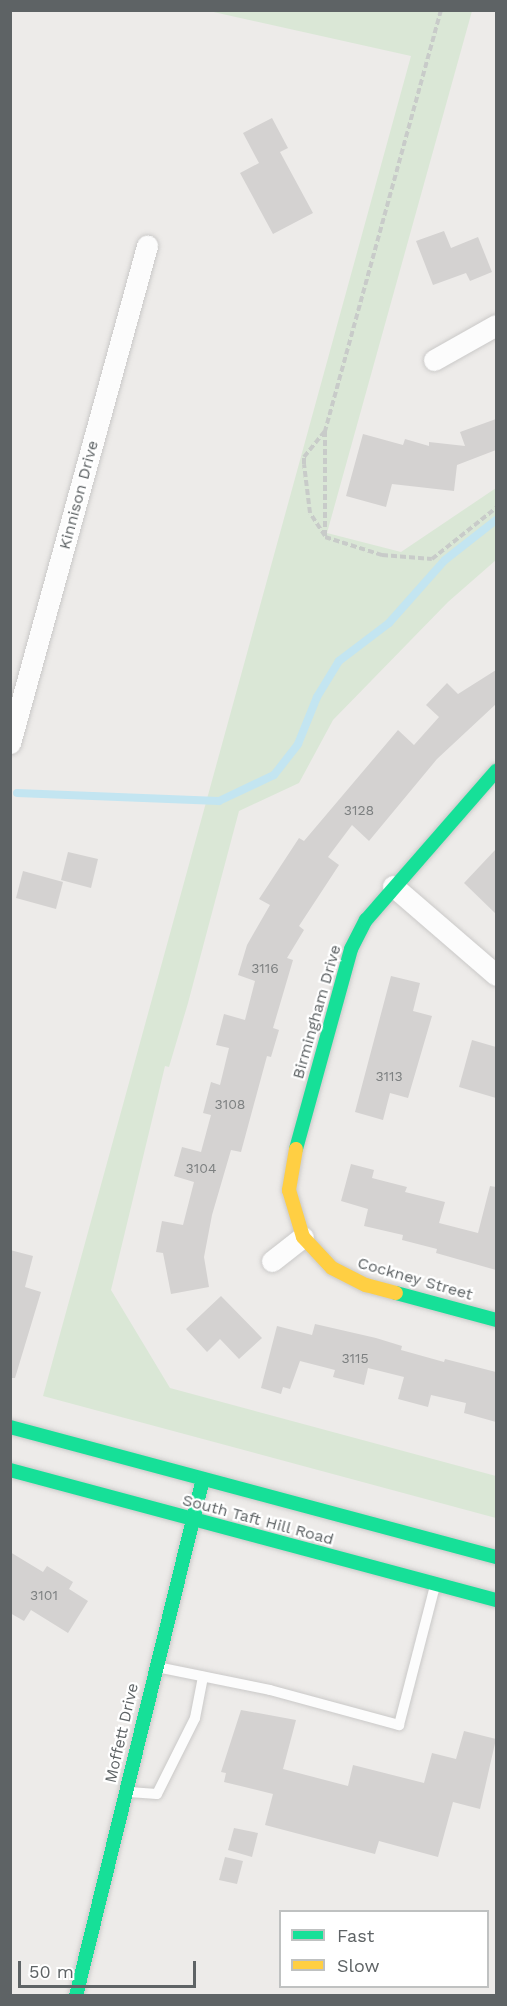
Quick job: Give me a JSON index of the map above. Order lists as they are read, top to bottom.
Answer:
{
  "streets": {
    "street": [
      "Kinnison Drive",
      "Birmingham Drive",
      "Cockney Street",
      "South Taft Hill Road",
      "Moffett Drive"
    ]
  },
  "crossings": [
    ["Birmingham Drive", "Cockney Street"],
    ["South Taft Hill Road", "Moffett Drive"]
  ],
  "house_numbers": [
    "3128",
    "3116",
    "3113",
    "3108",
    "3104",
    "3115",
    "3101"
  ],
  "legend": ["Fast", "Slow"],
  "scale_bar": "50 m"
}
